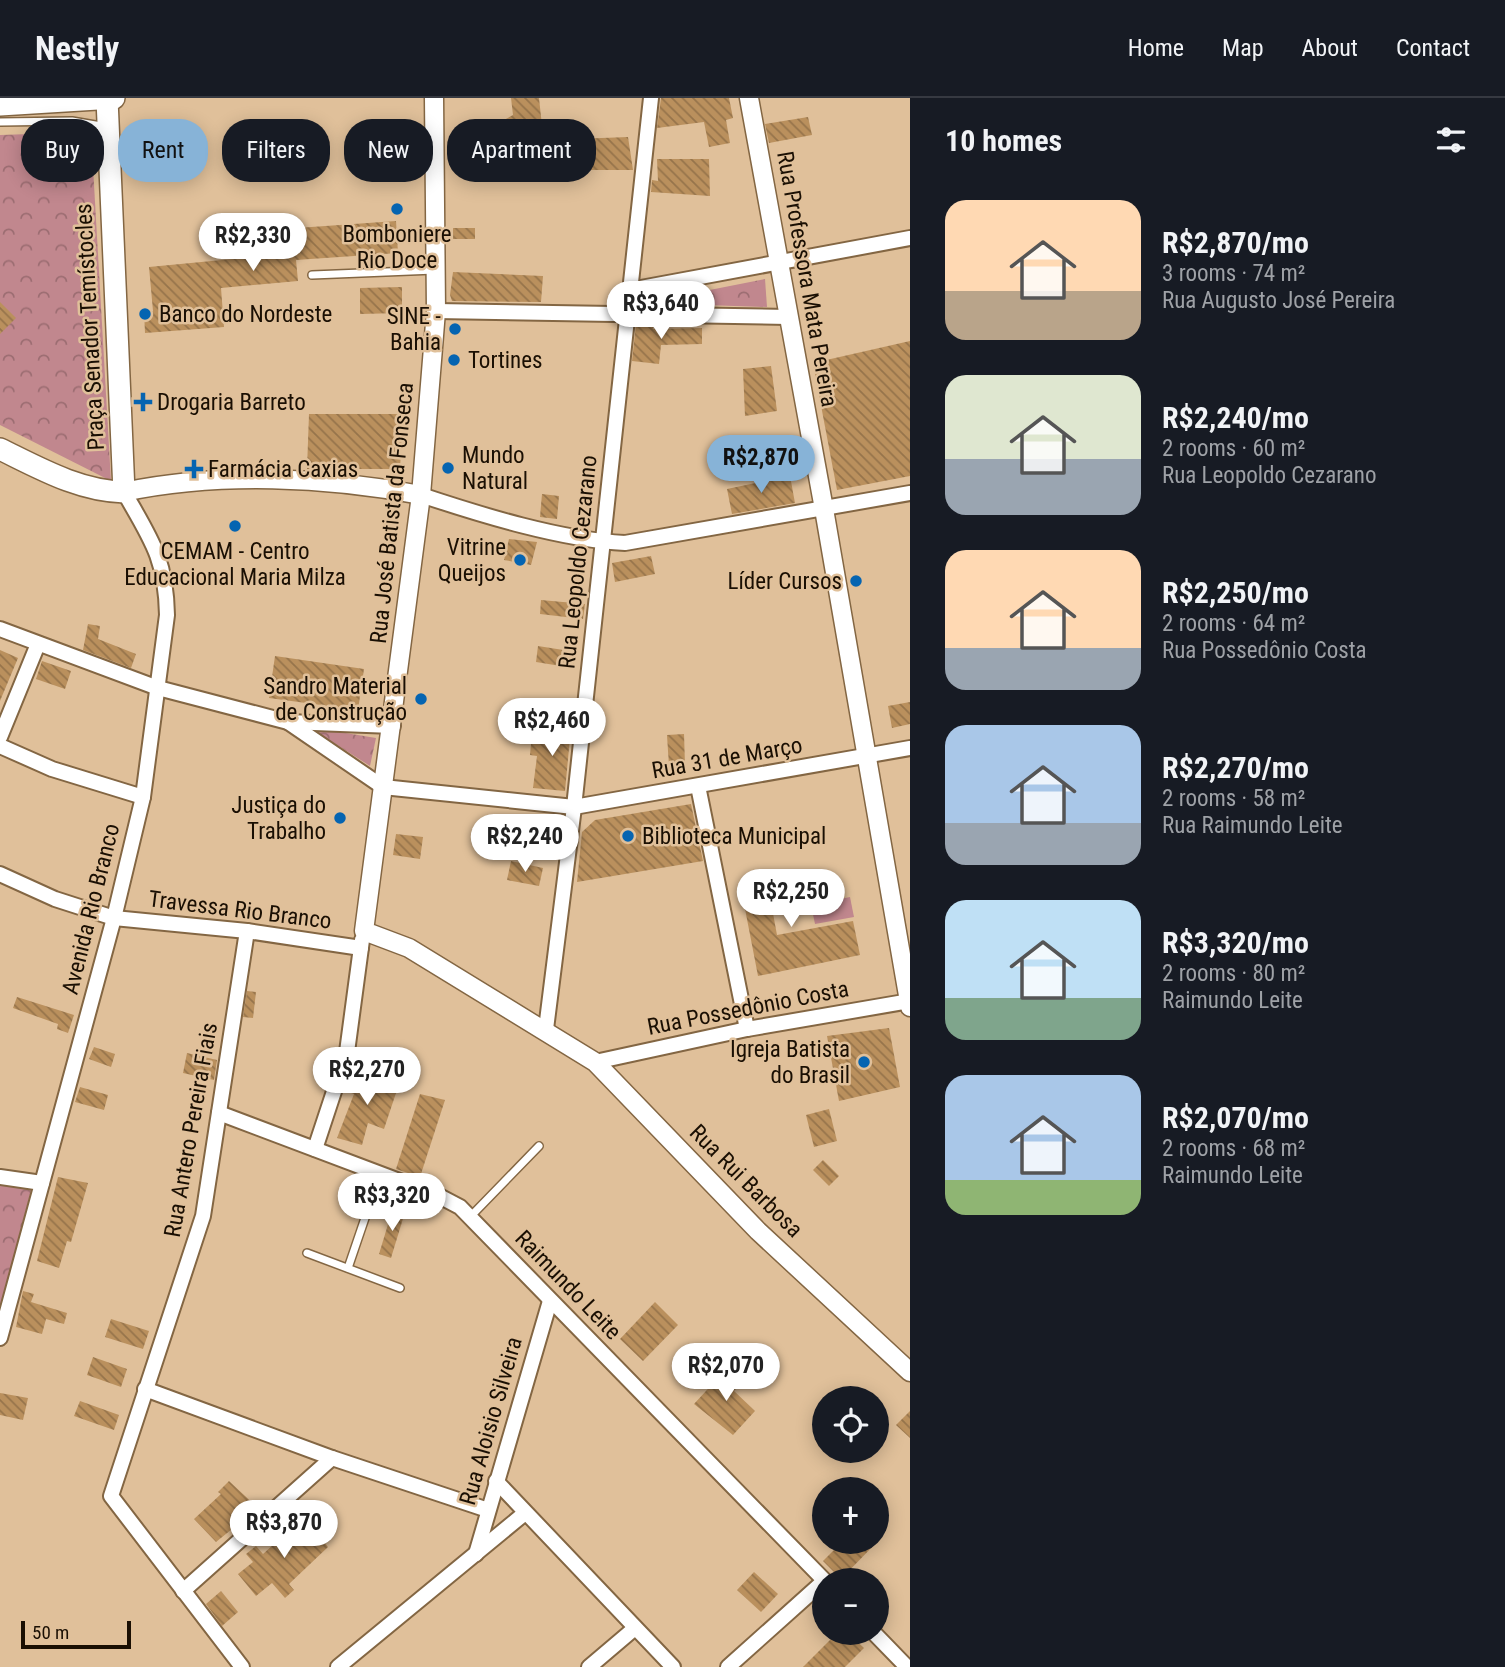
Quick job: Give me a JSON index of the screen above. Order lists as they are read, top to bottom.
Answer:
{
  "streets": {
    "main road": ["Praça Senador Temístocles"],
    "street": [
      "Rua Professora Mata Pereira",
      "Rua José Batista da Fonseca",
      "Rua Leopoldo Cezarano",
      "Rua 31 de Março",
      "Avenida Rio Branco",
      "Travessa Rio Branco",
      "Rua Possedônio Costa",
      "Rua Antero Pereira Fiais",
      "Rua Rui Barbosa",
      "Raimundo Leite",
      "Rua Aloisio Silveira"
    ]
  },
  "crossings": [
    ["Rua Professora Mata Pereira", "Rua 31 de Março"],
    ["Rua Professora Mata Pereira", "Rua Possedônio Costa"],
    ["Praça Senador Temístocles", "Avenida Rio Branco"],
    ["Rua José Batista da Fonseca", "Rua 31 de Março"],
    ["Rua José Batista da Fonseca", "Travessa Rio Branco"],
    ["Rua José Batista da Fonseca", "Rua Rui Barbosa"],
    ["Rua Leopoldo Cezarano", "Rua 31 de Março"],
    ["Rua Leopoldo Cezarano", "Rua Rui Barbosa"],
    ["Avenida Rio Branco", "Travessa Rio Branco"],
    ["Travessa Rio Branco", "Rua Antero Pereira Fiais"],
    ["Travessa Rio Branco", "Rua Rui Barbosa"],
    ["Rua Possedônio Costa", "Rua Rui Barbosa"],
    ["Rua Antero Pereira Fiais", "Raimundo Leite"],
    ["Raimundo Leite", "Rua Aloisio Silveira"]
  ],
  "places": {
    "other": [
      "Bomboniere Rio Doce",
      "Banco do Nordeste",
      "SINE - Bahia",
      "Tortines",
      "Mundo Natural",
      "CEMAM - Centro Educacional Maria Milza",
      "Vitrine Queijos",
      "Líder Cursos",
      "Sandro Material de Construção",
      "Justiça do Trabalho",
      "Biblioteca Municipal",
      "Igreja Batista do Brasil"
    ],
    "health": ["Drogaria Barreto", "Farmácia Caxias"]
  },
  "scale_bar": "50 m",
  "page": {
    "header": "Nestly",
    "nav": [
      "Home",
      "Map",
      "About",
      "Contact"
    ],
    "heading": "10 homes",
    "chip": [
      "Buy",
      "Rent",
      "Filters",
      "New",
      "Apartment"
    ],
    "list": [
      {
        "name": "R$2,870/mo",
        "note": "3 rooms · 74 m² · Rua Augusto José Pereira"
      },
      {
        "name": "R$2,240/mo",
        "note": "2 rooms · 60 m² · Rua Leopoldo Cezarano"
      },
      {
        "name": "R$2,250/mo",
        "note": "2 rooms · 64 m² · Rua Possedônio Costa"
      },
      {
        "name": "R$2,270/mo",
        "note": "2 rooms · 58 m² · Rua Raimundo Leite"
      },
      {
        "name": "R$3,320/mo",
        "note": "2 rooms · 80 m² · Raimundo Leite"
      },
      {
        "name": "R$2,070/mo",
        "note": "2 rooms · 68 m² · Raimundo Leite"
      }
    ],
    "price": [
      "R$2,330",
      "R$3,640",
      "R$2,870",
      "R$2,460",
      "R$2,240",
      "R$2,250",
      "R$2,270",
      "R$3,320",
      "R$2,070",
      "R$3,870"
    ],
    "map_buttons": ["+", "−"],
    "scale": "50 m"
  }
}
